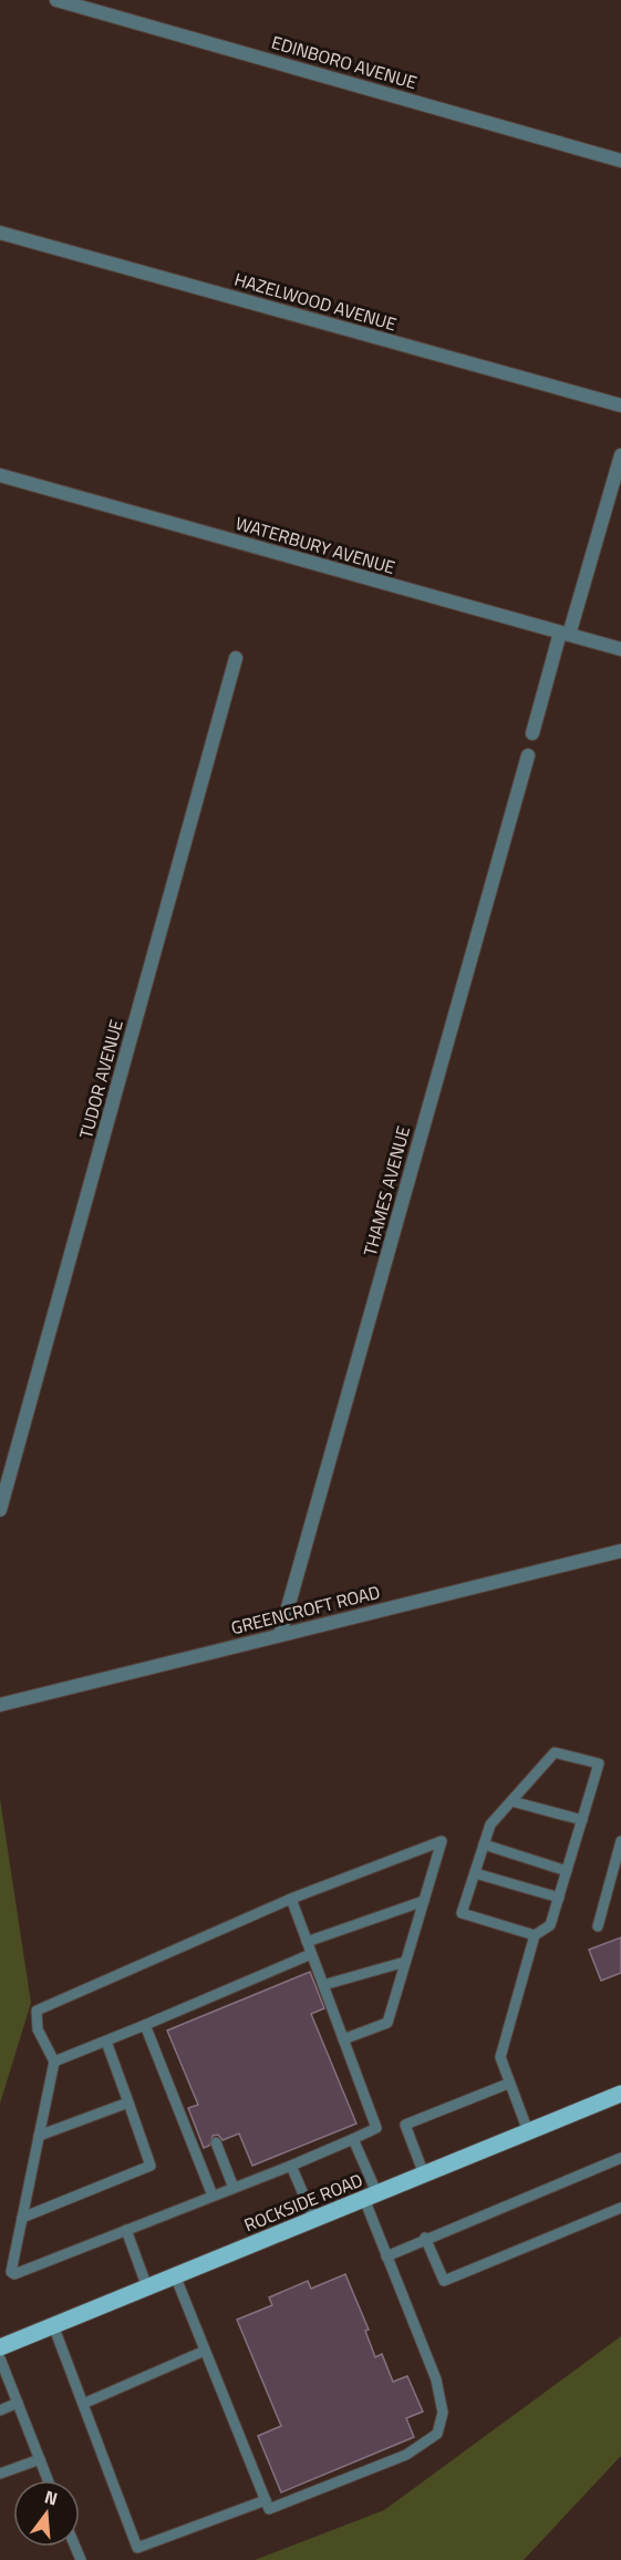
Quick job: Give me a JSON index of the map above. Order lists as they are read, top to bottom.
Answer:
{
  "streets": {
    "main road": ["ROCKSIDE ROAD"],
    "street": [
      "EDINBORO AVENUE",
      "HAZELWOOD AVENUE",
      "WATERBURY AVENUE",
      "TUDOR AVENUE",
      "THAMES AVENUE",
      "GREENCROFT ROAD"
    ]
  },
  "crossings": [
    ["THAMES AVENUE", "GREENCROFT ROAD"]
  ],
  "north": "top"
}
